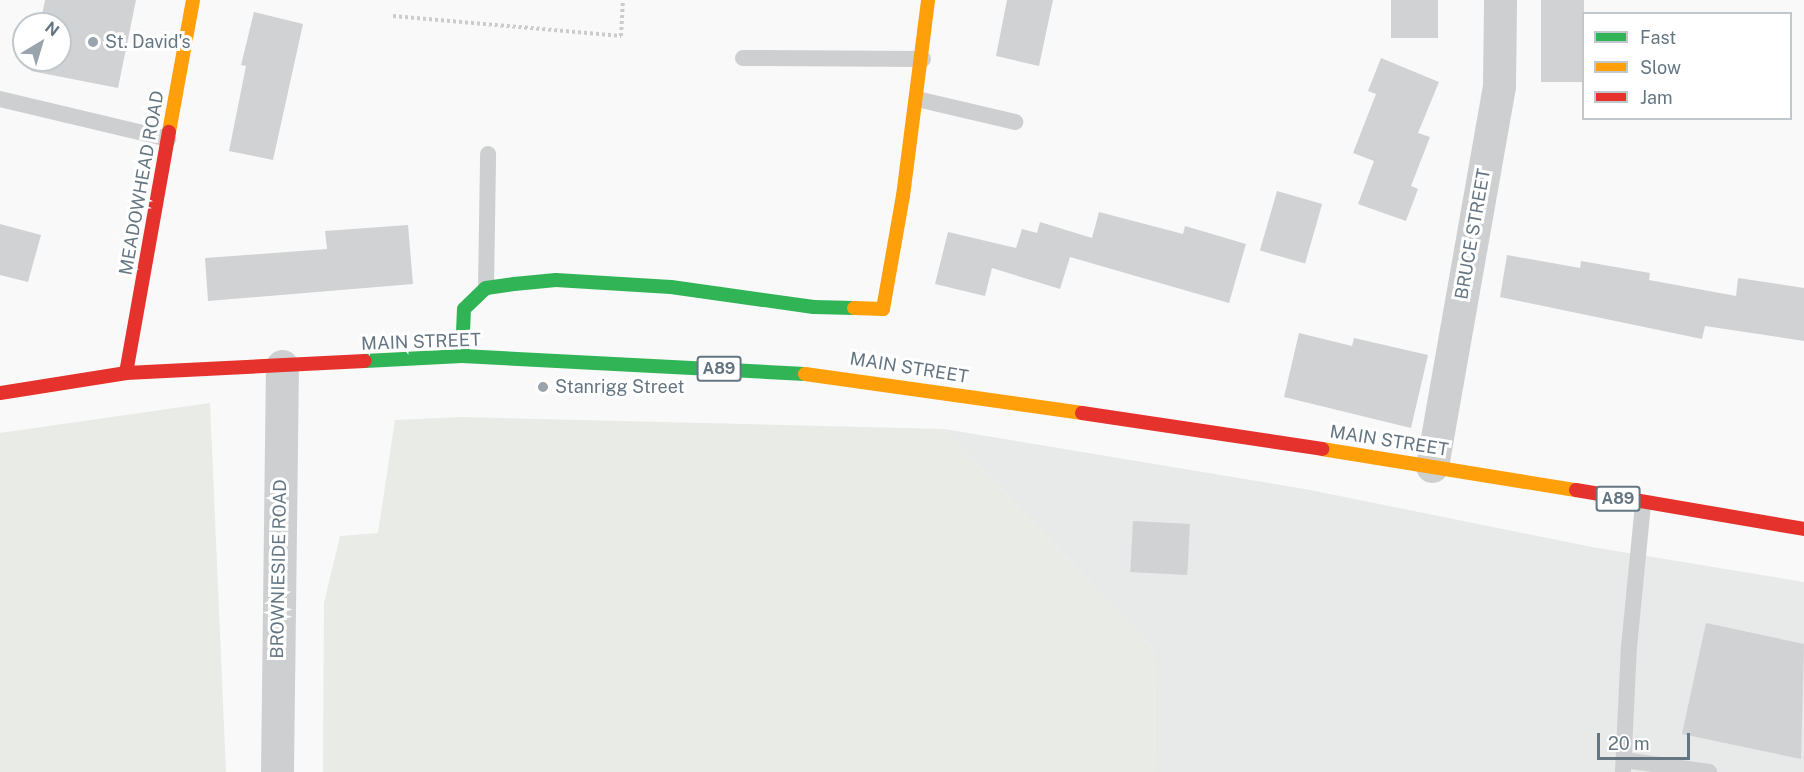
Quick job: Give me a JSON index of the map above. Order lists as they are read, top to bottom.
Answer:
{
  "streets": {
    "main road": ["MEADOWHEAD ROAD", "MAIN STREET", "A89"],
    "street": ["BRUCE STREET", "BROWNIESIDE ROAD"]
  },
  "crossings": [
    ["MEADOWHEAD ROAD", "MAIN STREET"],
    ["BRUCE STREET", "MAIN STREET"],
    ["MAIN STREET", "BROWNIESIDE ROAD"]
  ],
  "places": ["St. David's", "Stanrigg Street"],
  "legend": ["Fast", "Slow", "Jam"],
  "scale_bar": "20 m",
  "north": "top right"
}
